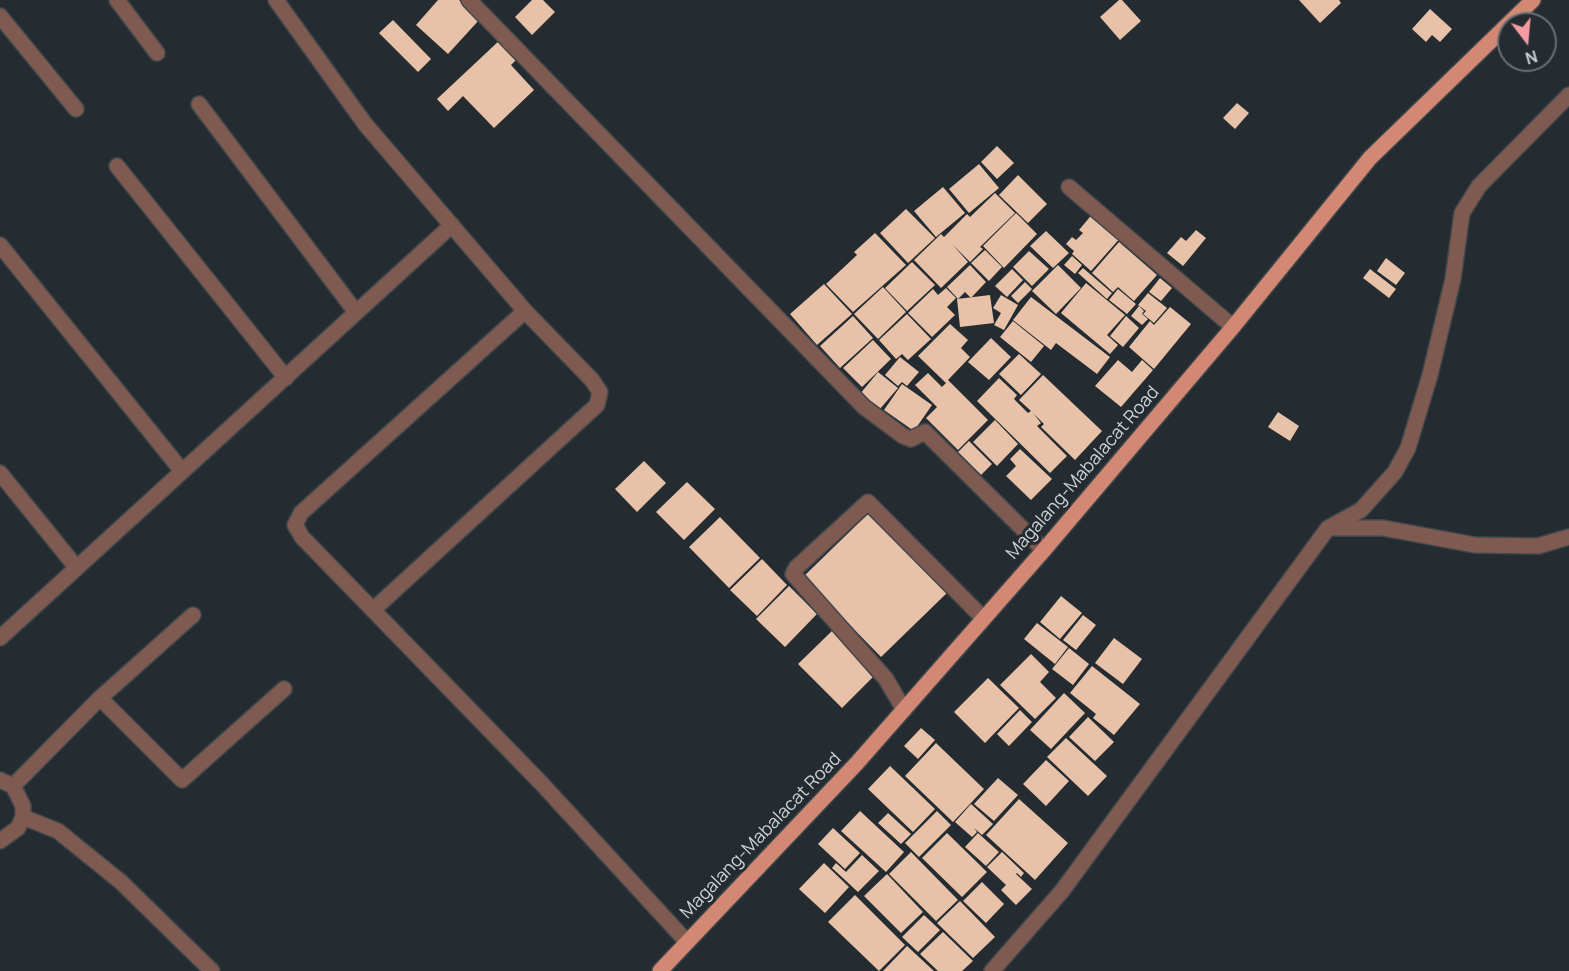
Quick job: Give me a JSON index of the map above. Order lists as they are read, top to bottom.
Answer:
{
  "streets": {
    "main road": ["Magalang-Mabalacat Road"]
  },
  "north": "bottom"
}
